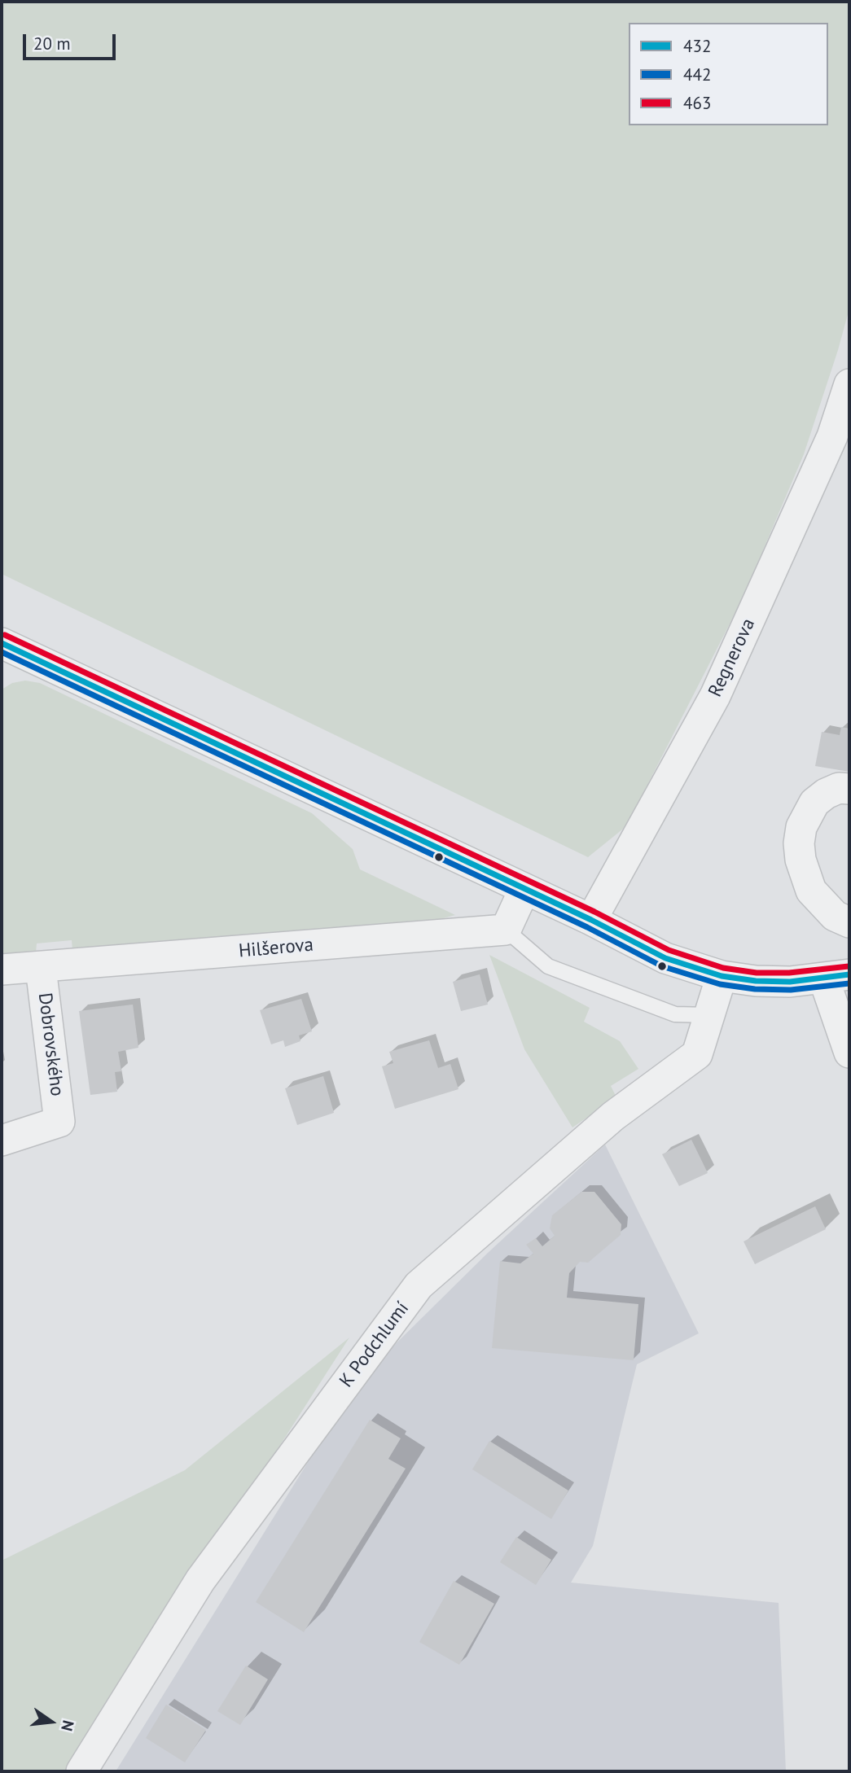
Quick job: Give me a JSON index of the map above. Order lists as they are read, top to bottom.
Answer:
{
  "streets": {
    "street": [
      "Regnerova",
      "Hilšerova",
      "Dobrovského",
      "K Podchlumí"
    ]
  },
  "crossings": [
    ["Hilšerova", "Dobrovského"]
  ],
  "lines": ["transit line 463", "transit line 432", "transit line 442"],
  "legend": ["432", "442", "463"],
  "scale_bar": "20 m",
  "north": "right"
}
